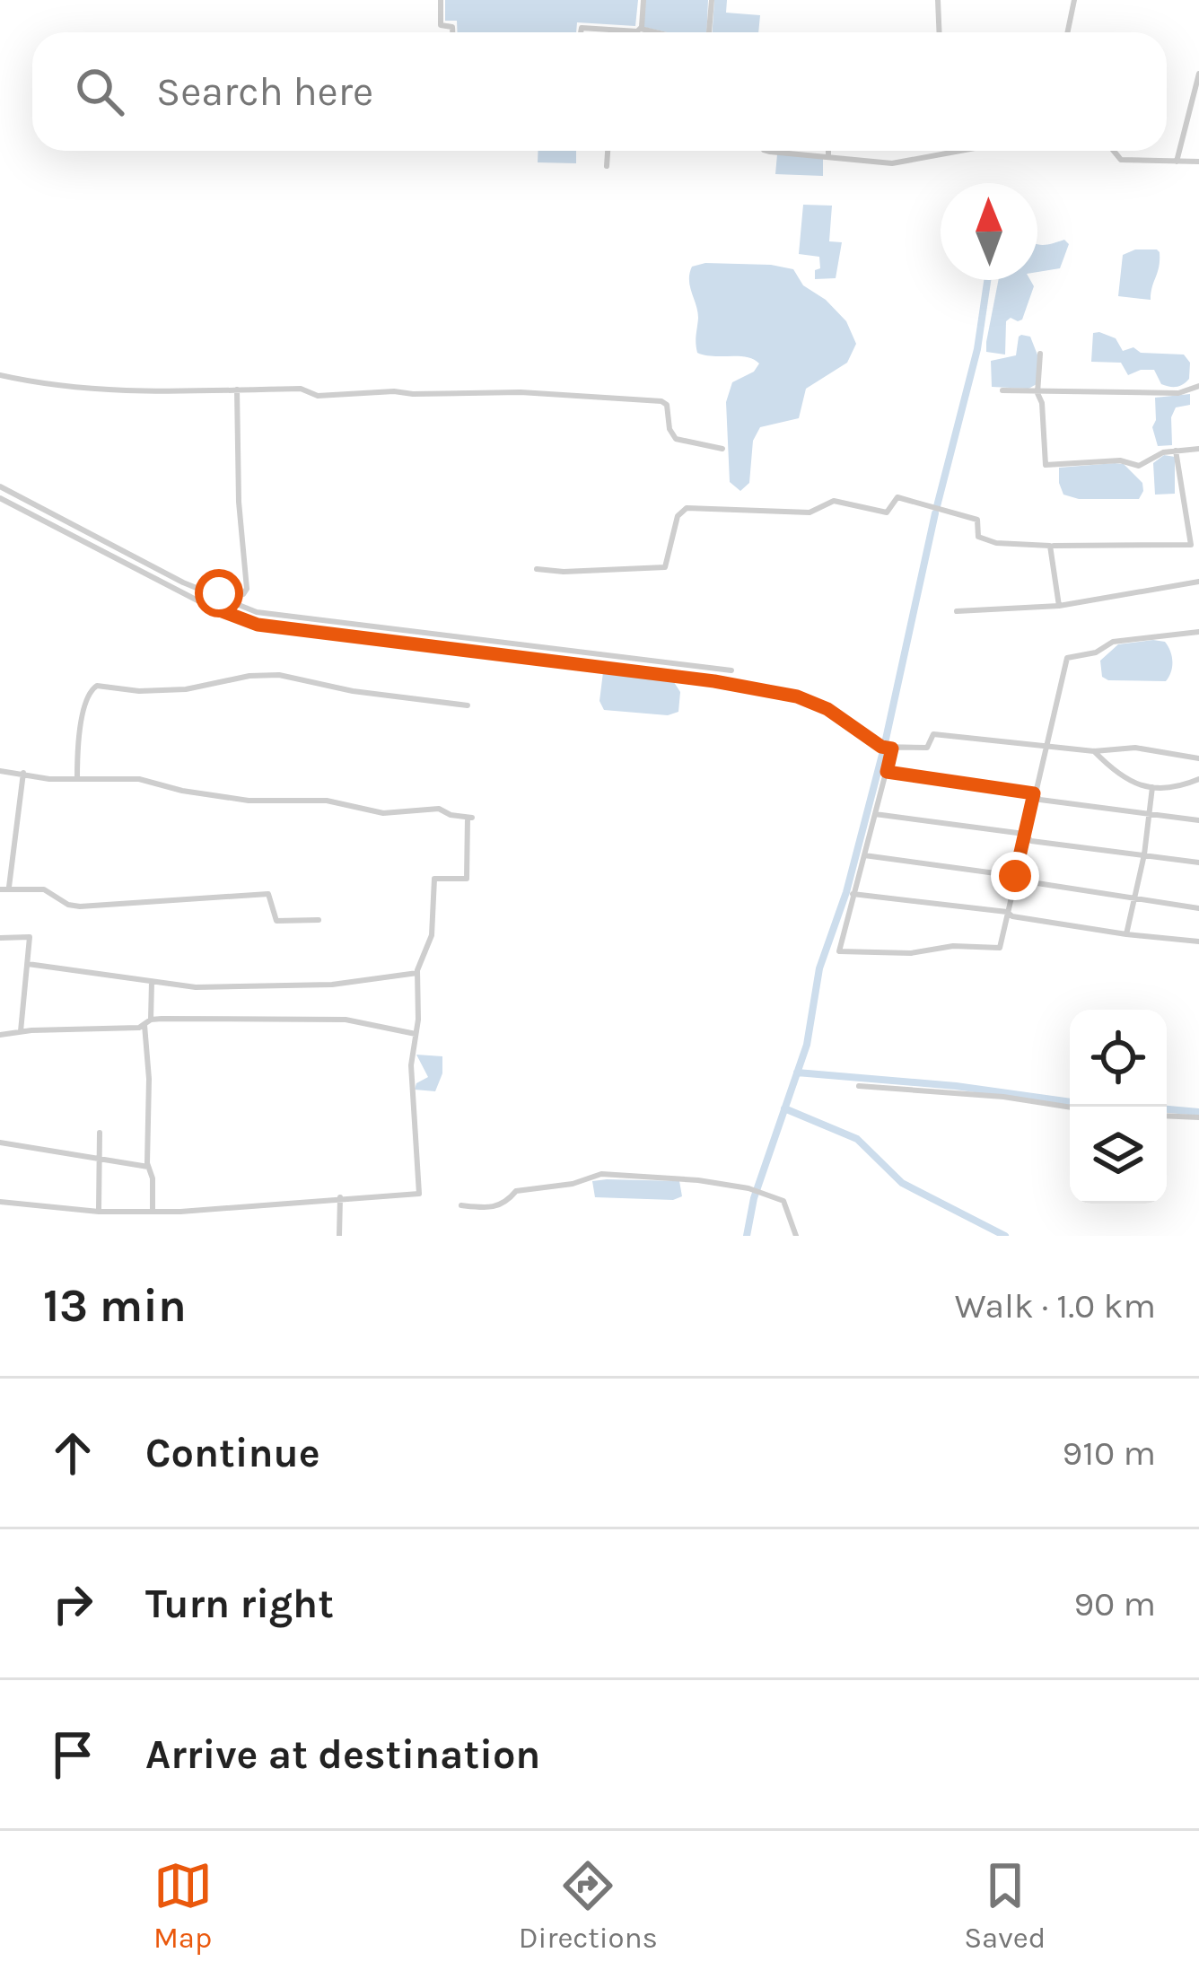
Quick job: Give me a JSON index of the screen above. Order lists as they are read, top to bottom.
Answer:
{
  "north": "top",
  "page": {
    "search": "Search here",
    "heading": ["13 min", "Walk · 1.0 km"],
    "list": [
      ["Continue", "910 m"],
      ["Turn right", "90 m"],
      "Arrive at destination"
    ],
    "nav": ["Map", "Directions", "Saved"]
  }
}
